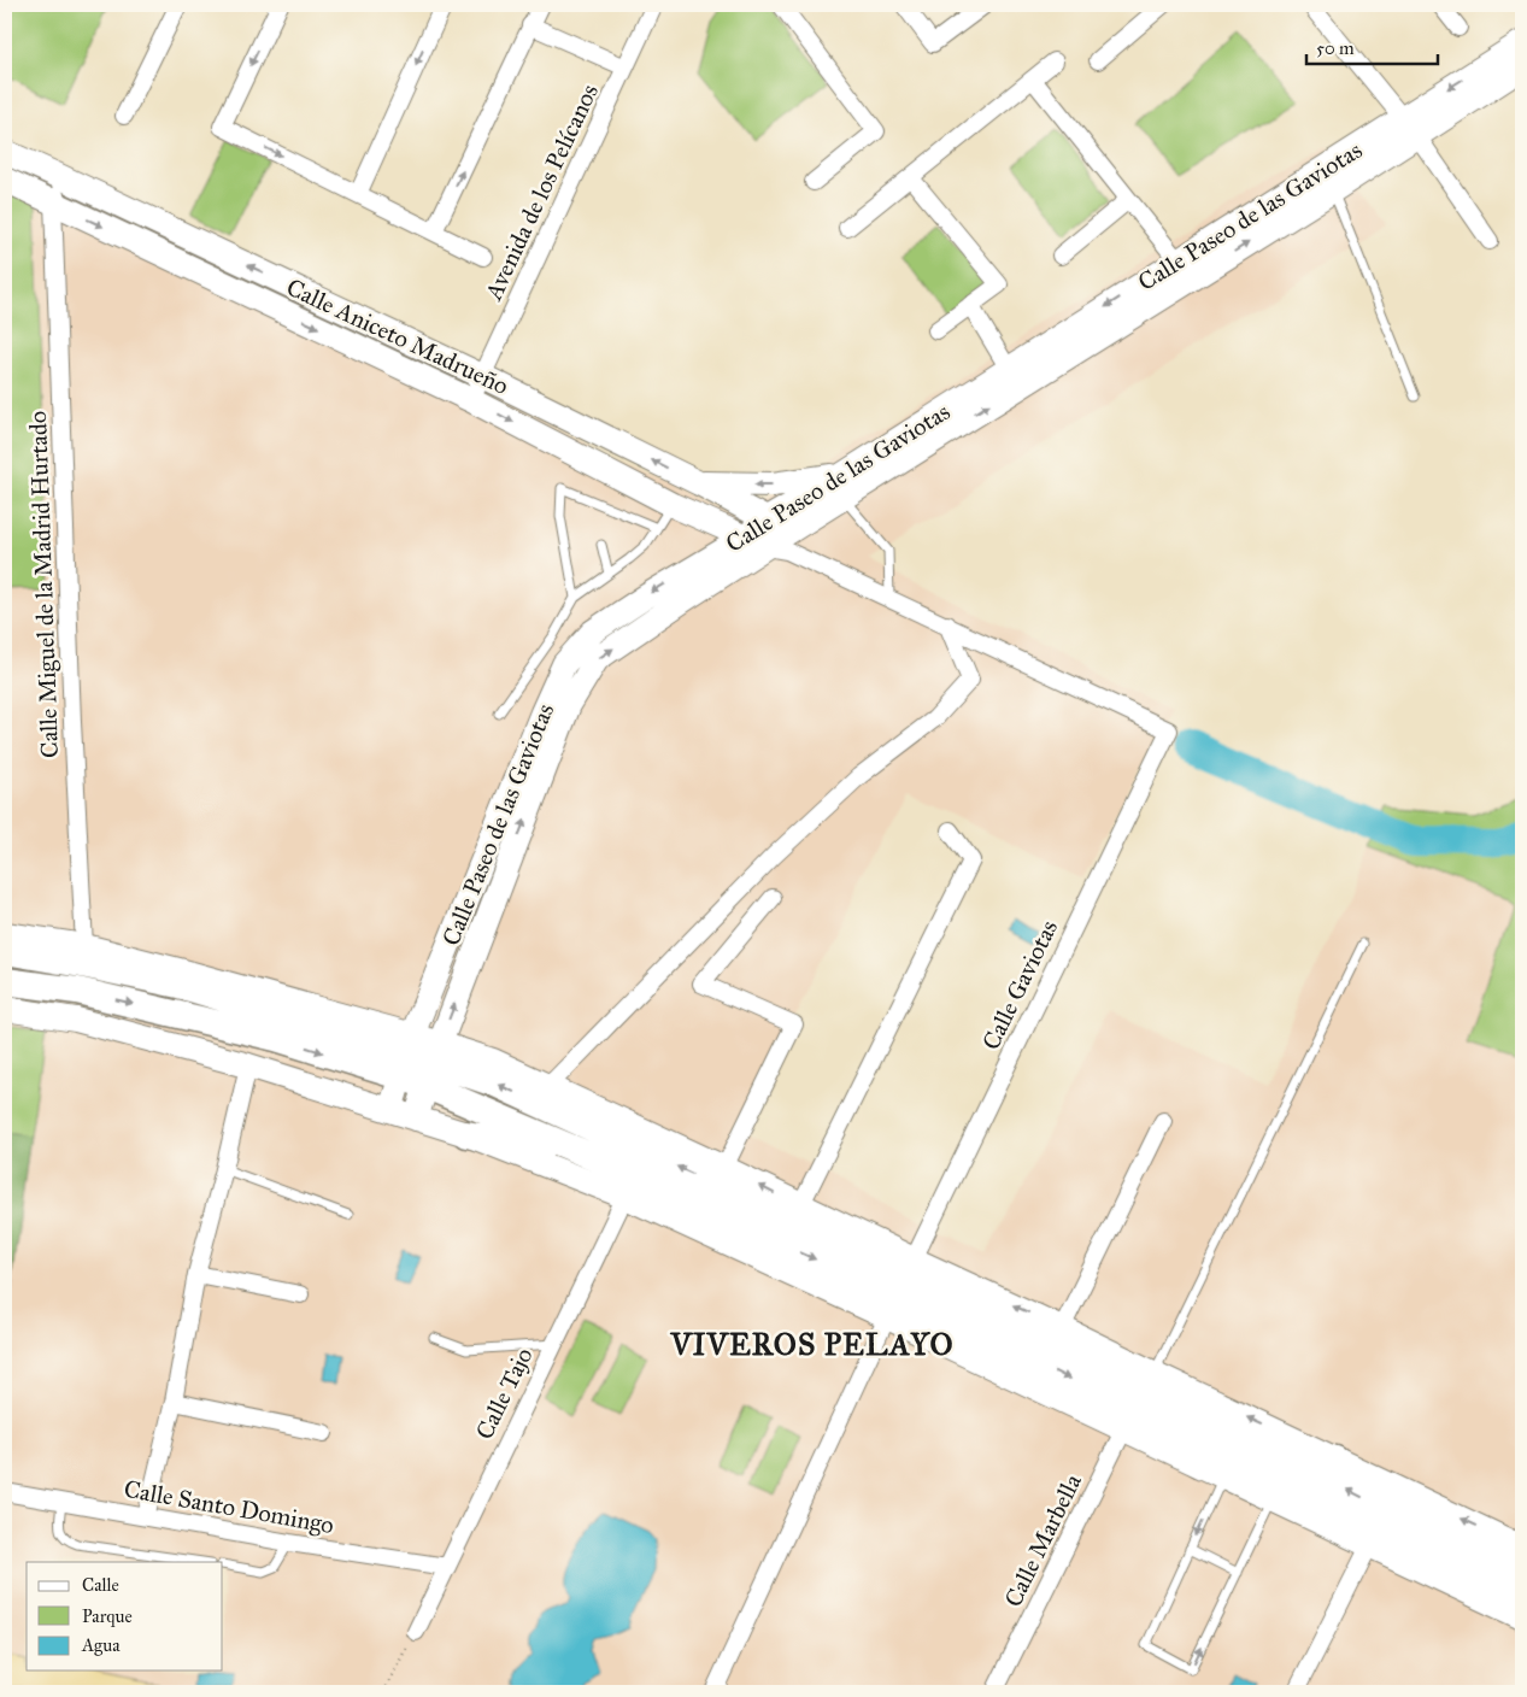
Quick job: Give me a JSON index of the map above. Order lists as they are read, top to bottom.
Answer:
{
  "streets": {
    "main road": ["Calle Paseo de las Gaviotas", "Calle Aniceto Madrueño"],
    "street": [
      "Avenida de los Pelícanos",
      "Calle Miguel de la Madrid Hurtado",
      "Calle Gaviotas",
      "Calle Tajo",
      "Calle Santo Domingo",
      "Calle Marbella"
    ]
  },
  "crossings": [
    ["Avenida de los Pelícanos", "Calle Aniceto Madrueño"],
    ["Calle Paseo de las Gaviotas", "Calle Aniceto Madrueño"],
    ["Calle Aniceto Madrueño", "Calle Miguel de la Madrid Hurtado"],
    ["Calle Tajo", "Calle Santo Domingo"]
  ],
  "districts": ["VIVEROS PELAYO"],
  "legend": ["Calle", "Parque", "Agua"],
  "scale_bar": "50 m"
}
